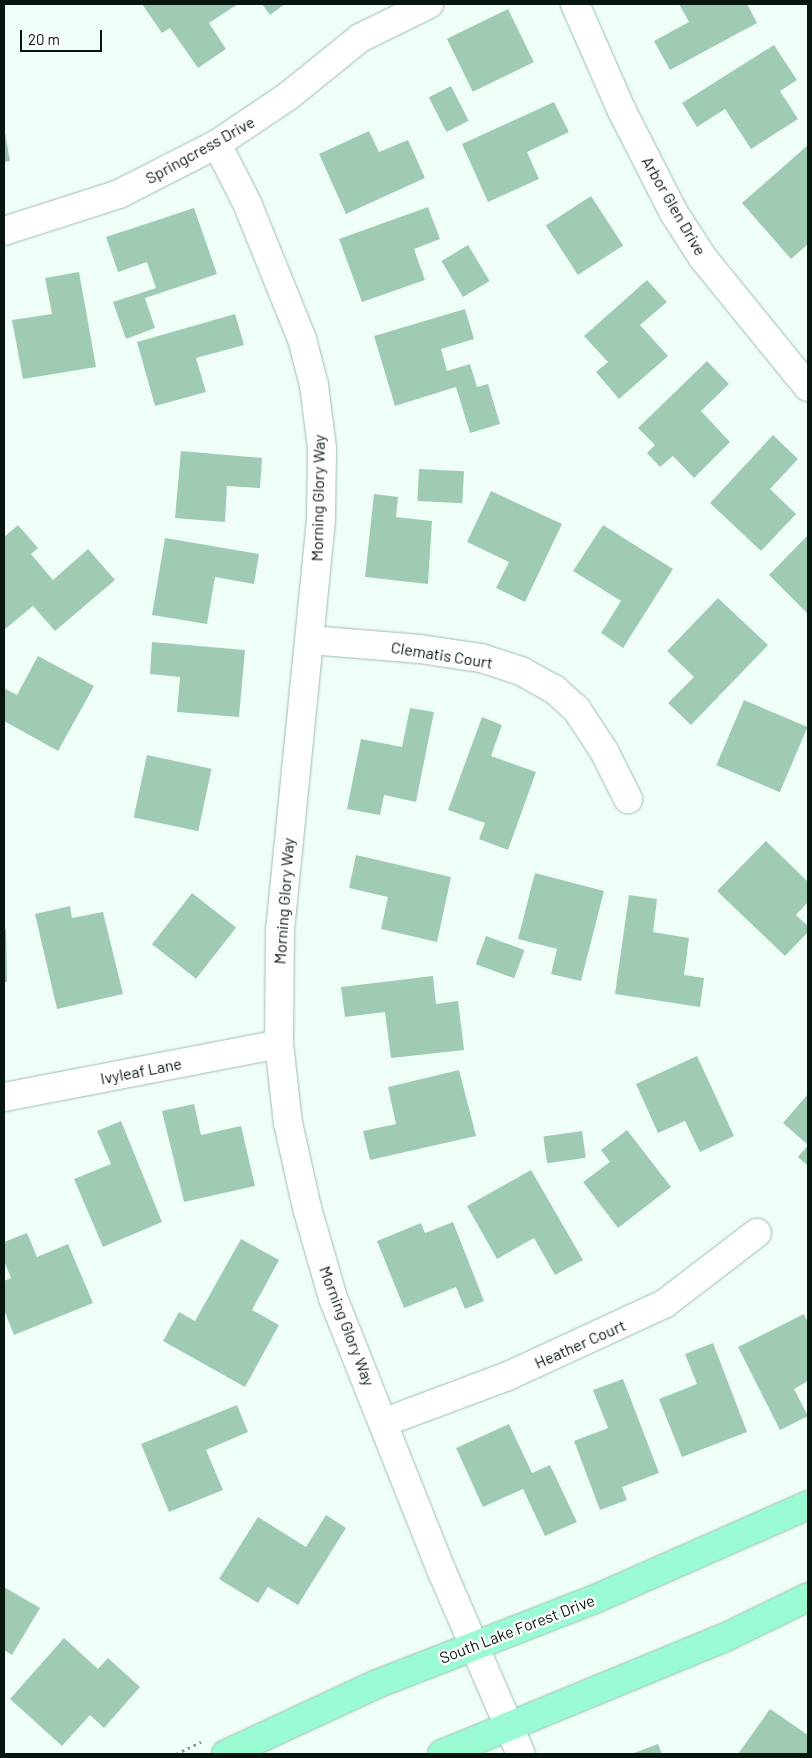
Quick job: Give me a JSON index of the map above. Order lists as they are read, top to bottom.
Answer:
{
  "streets": {
    "main road": ["South Lake Forest Drive"],
    "street": [
      "Springcress Drive",
      "Arbor Glen Drive",
      "Morning Glory Way",
      "Clematis Court",
      "Ivyleaf Lane",
      "Heather Court"
    ]
  },
  "crossings": [
    ["Springcress Drive", "Morning Glory Way"],
    ["Morning Glory Way", "Clematis Court"],
    ["Morning Glory Way", "Ivyleaf Lane"],
    ["Morning Glory Way", "Heather Court"],
    ["Morning Glory Way", "South Lake Forest Drive"]
  ],
  "scale_bar": "20 m"
}
